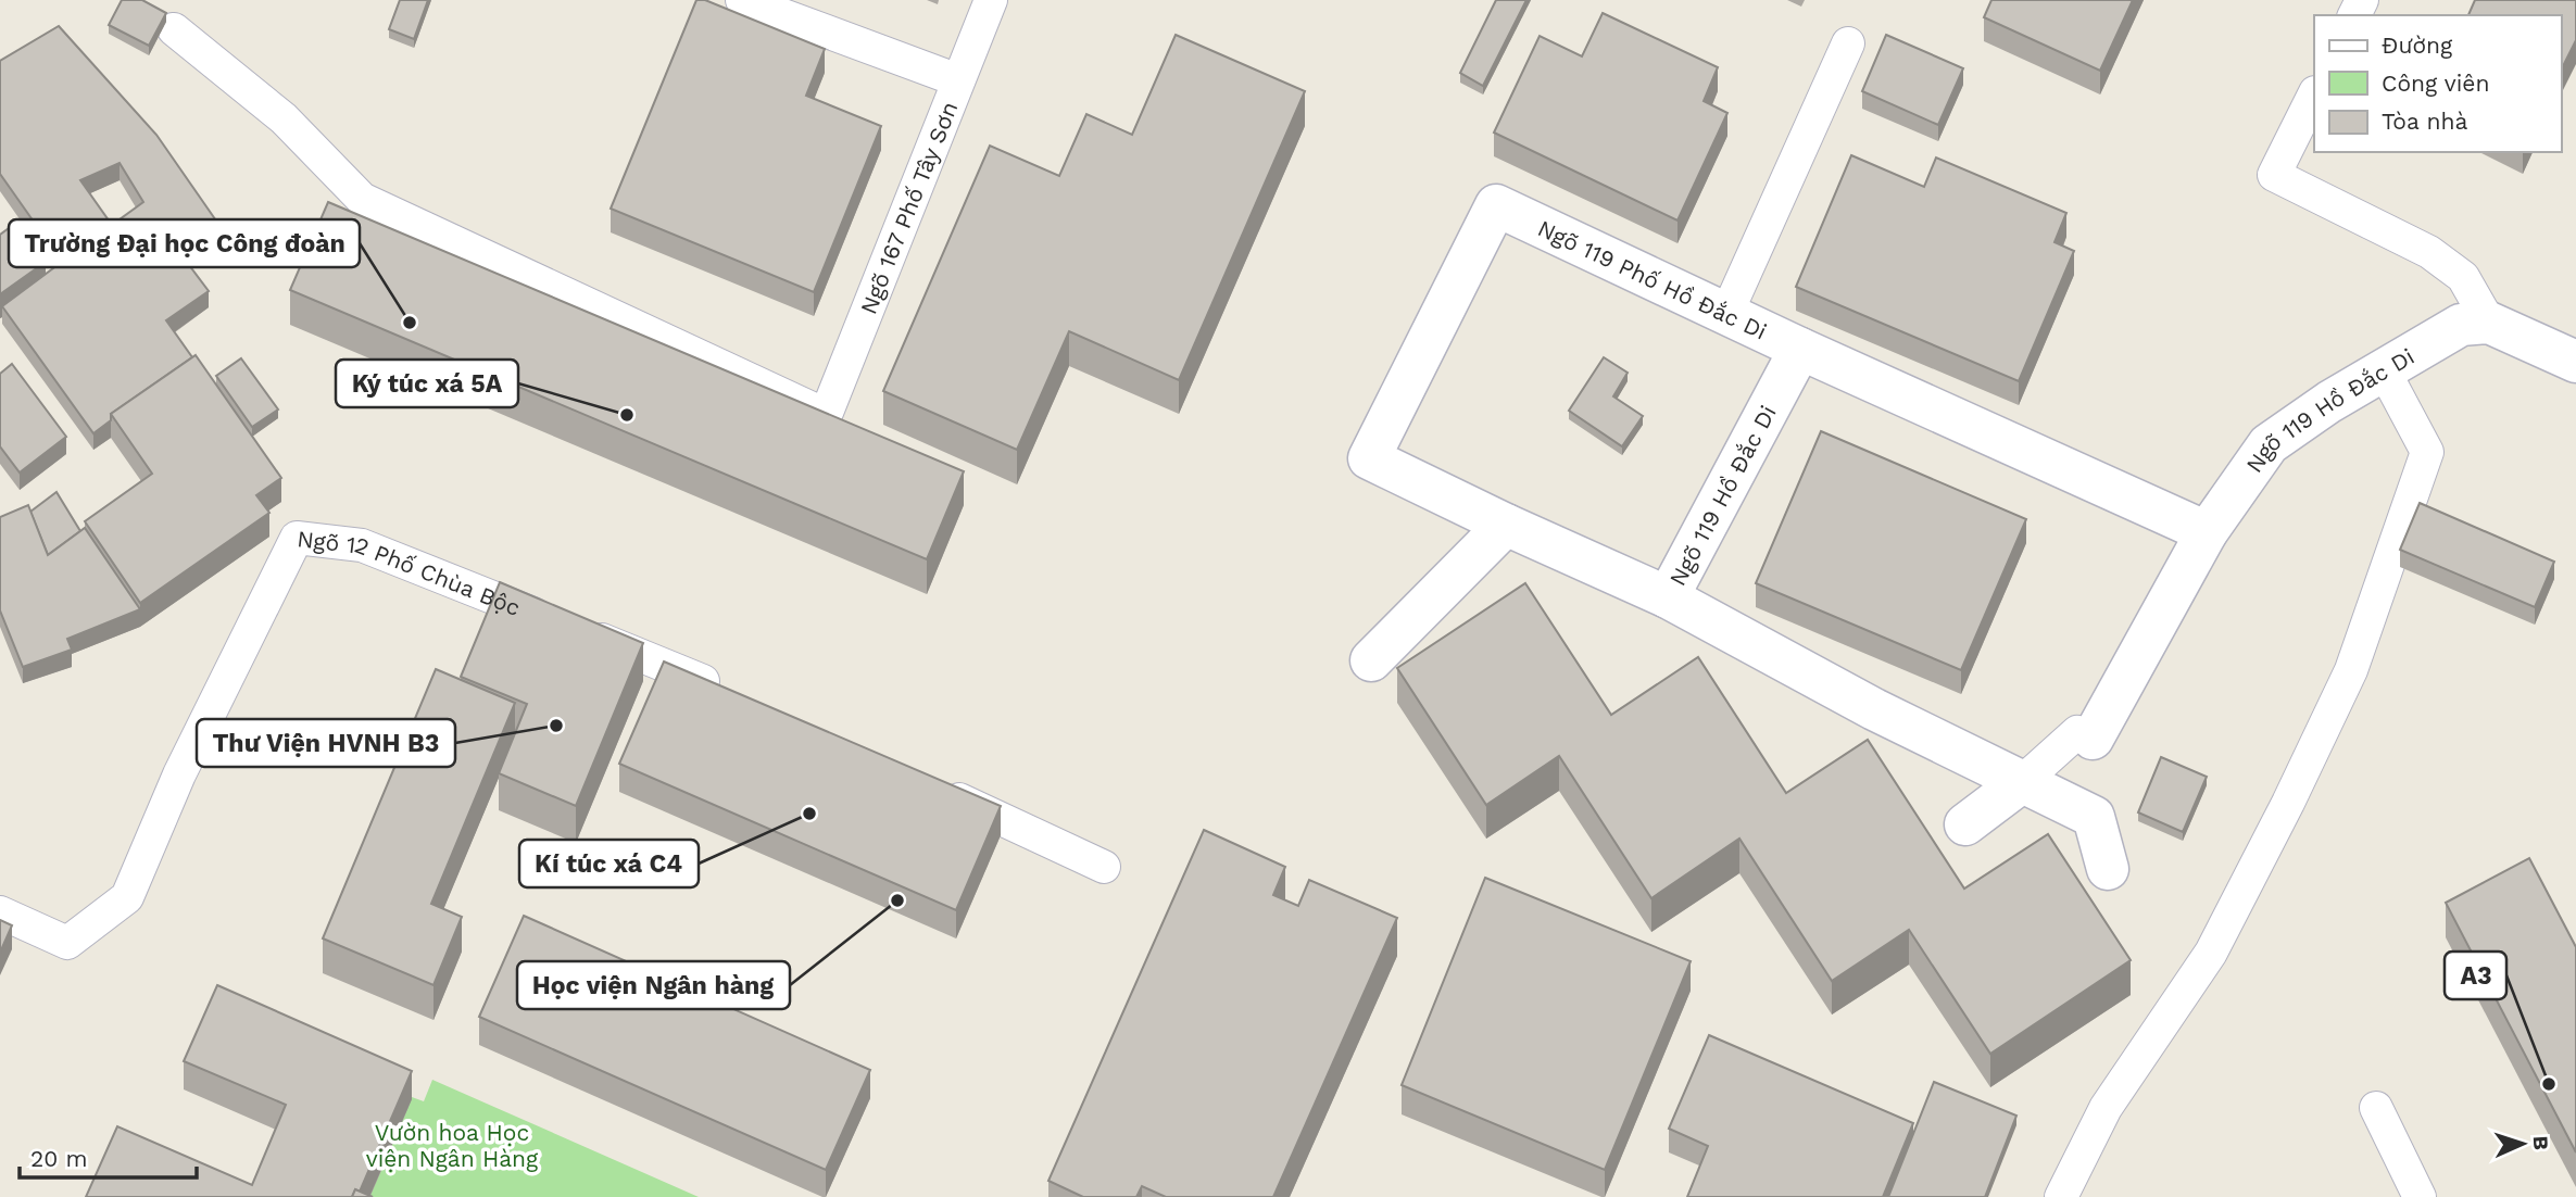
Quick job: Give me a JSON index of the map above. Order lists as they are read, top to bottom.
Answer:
{
  "streets": {
    "street": ["Ngõ 119 Phố Hồ Đắc Di", "Ngõ 119 Hồ Đắc Di"],
    "lane": ["Ngõ 167 Phố Tây Sơn", "Ngõ 12 Phố Chùa Bộc"]
  },
  "crossings": [
    ["Ngõ 119 Phố Hồ Đắc Di", "Ngõ 119 Hồ Đắc Di"]
  ],
  "parks": ["Vườn hoa Học viện Ngân Hàng"],
  "places": [
    "Trường Đại học Công đoàn",
    "Ký túc xá 5A",
    "Thư Viện HVNH B3",
    "Kí túc xá C4",
    "Học viện Ngân hàng",
    "A3"
  ],
  "legend": ["Đường", "Công viên", "Tòa nhà"],
  "scale_bar": "20 m",
  "north": "right"
}
